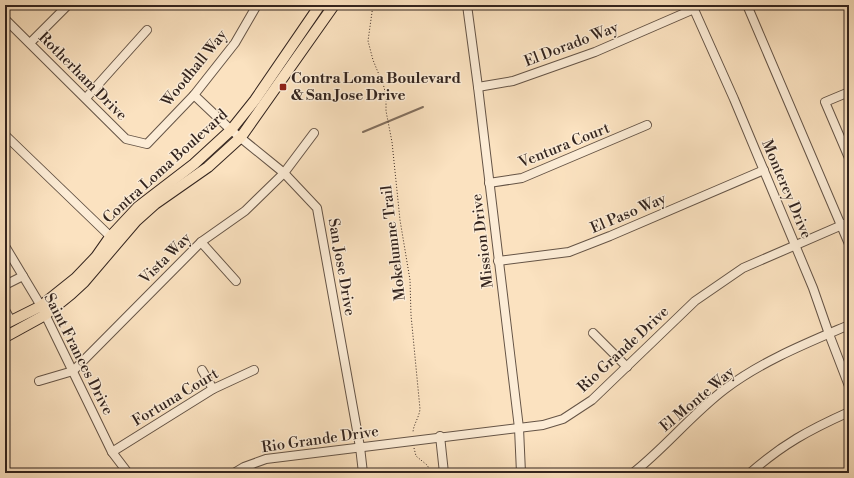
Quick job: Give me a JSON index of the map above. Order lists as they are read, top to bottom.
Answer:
{
  "streets": {
    "main road": ["Contra Loma Boulevard"],
    "street": [
      "El Dorado Way",
      "Woodhall Way",
      "Rotherham Drive",
      "Ventura Court",
      "Monterey Drive",
      "El Paso Way",
      "Mission Drive",
      "Vista Way",
      "San Jose Drive",
      "Rio Grande Drive",
      "Saint Frances Drive",
      "Fortuna Court",
      "El Monte Way"
    ],
    "path": ["Mokelumne Trail"]
  },
  "crossings": [
    ["El Dorado Way", "Monterey Drive"],
    ["El Dorado Way", "Mission Drive"],
    ["Woodhall Way", "Rotherham Drive"],
    ["Woodhall Way", "San Jose Drive"],
    ["Ventura Court", "Mission Drive"],
    ["Contra Loma Boulevard", "San Jose Drive"],
    ["Contra Loma Boulevard", "Saint Frances Drive"],
    ["Monterey Drive", "El Paso Way"],
    ["Monterey Drive", "Rio Grande Drive"],
    ["Monterey Drive", "El Monte Way"],
    ["El Paso Way", "Mission Drive"],
    ["Mission Drive", "Rio Grande Drive"],
    ["Mokelumne Trail", "Rio Grande Drive"],
    ["Vista Way", "San Jose Drive"],
    ["Vista Way", "Saint Frances Drive"],
    ["San Jose Drive", "Rio Grande Drive"],
    ["Saint Frances Drive", "Fortuna Court"]
  ],
  "places": {
    "transit": ["Contra Loma Boulevard & San Jose Drive"]
  }
}
